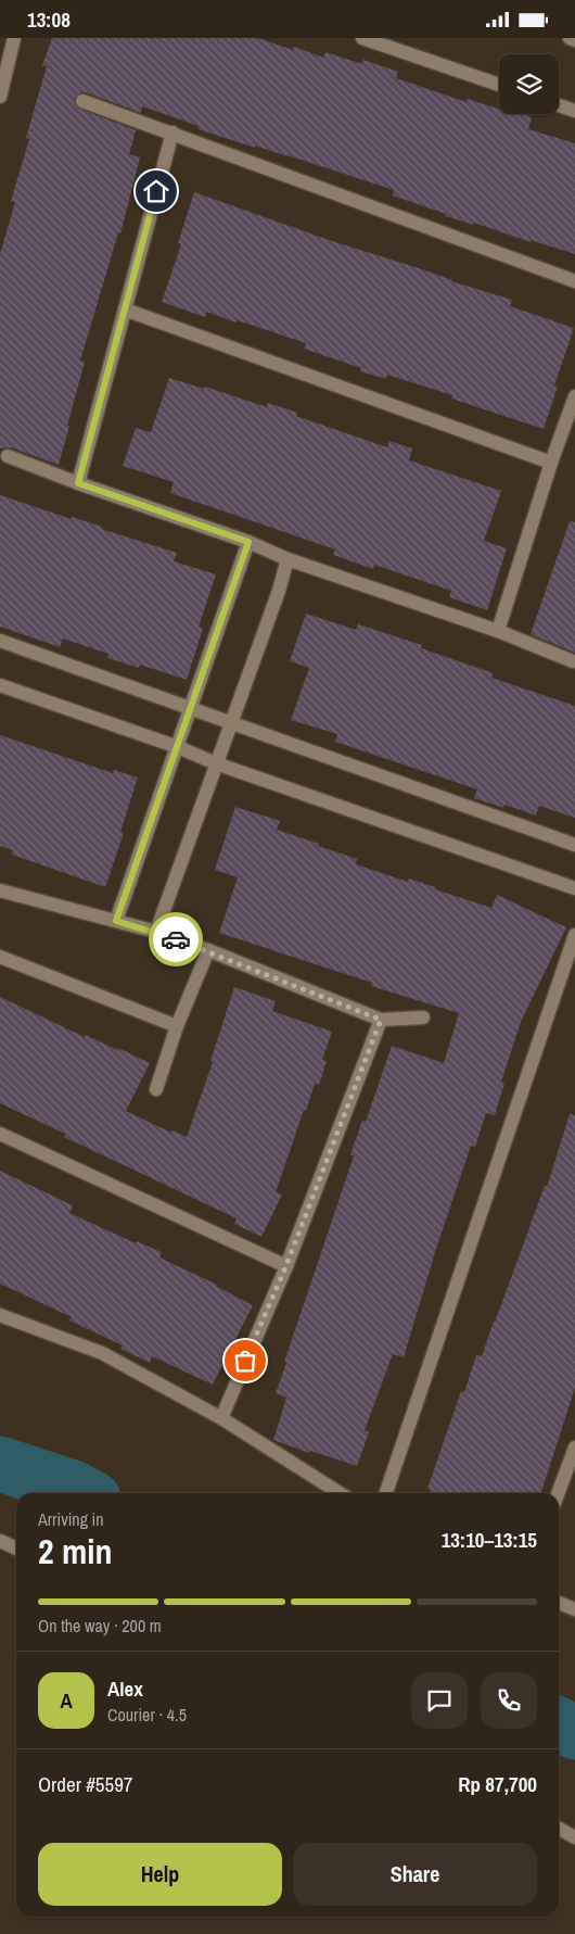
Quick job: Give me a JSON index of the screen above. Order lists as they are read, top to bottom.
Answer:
{
  "page": {
    "status": "13:08",
    "heading": ["2 min", "Arriving in", "13:10–13:15"],
    "panel": [
      "Alex",
      "Courier · 4.5",
      "Order #5597",
      "Rp 87,700"
    ],
    "bar": "On the way · 200 m",
    "round": "A",
    "buttons": ["Help", "Share"]
  }
}
